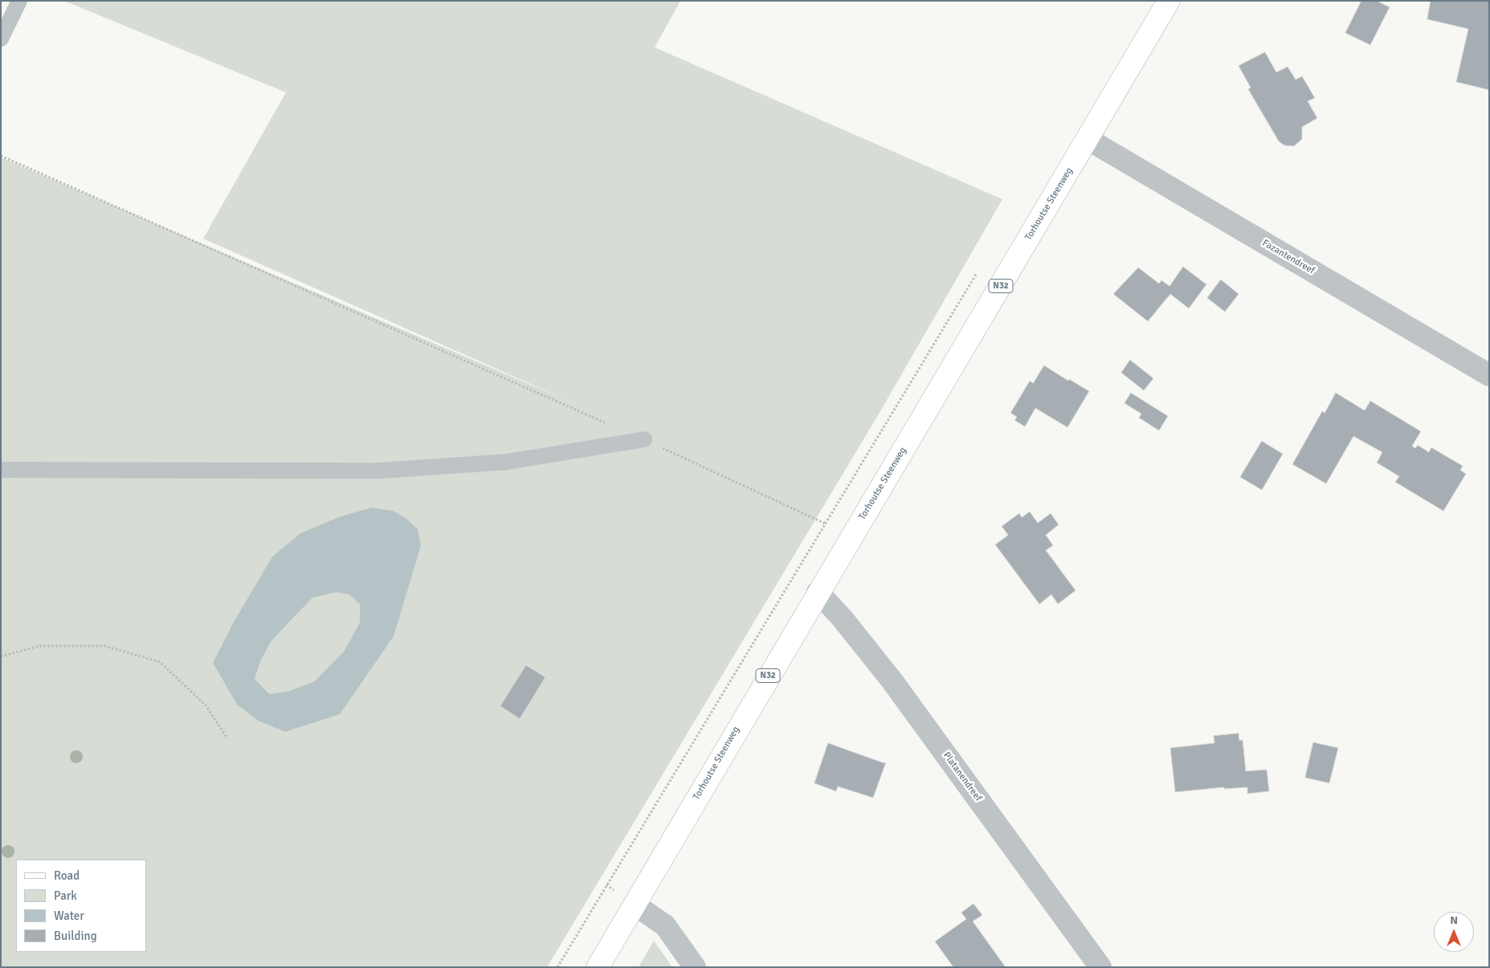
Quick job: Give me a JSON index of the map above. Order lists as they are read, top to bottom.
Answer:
{
  "streets": {
    "main road": ["Torhoutse Steenweg", "N32"],
    "street": ["Fazantendreef", "Platanendreef"]
  },
  "crossings": [
    ["Torhoutse Steenweg", "Fazantendreef"],
    ["Torhoutse Steenweg", "Platanendreef"]
  ],
  "legend": [
    "Road",
    "Park",
    "Water",
    "Building"
  ],
  "north": "top"
}
